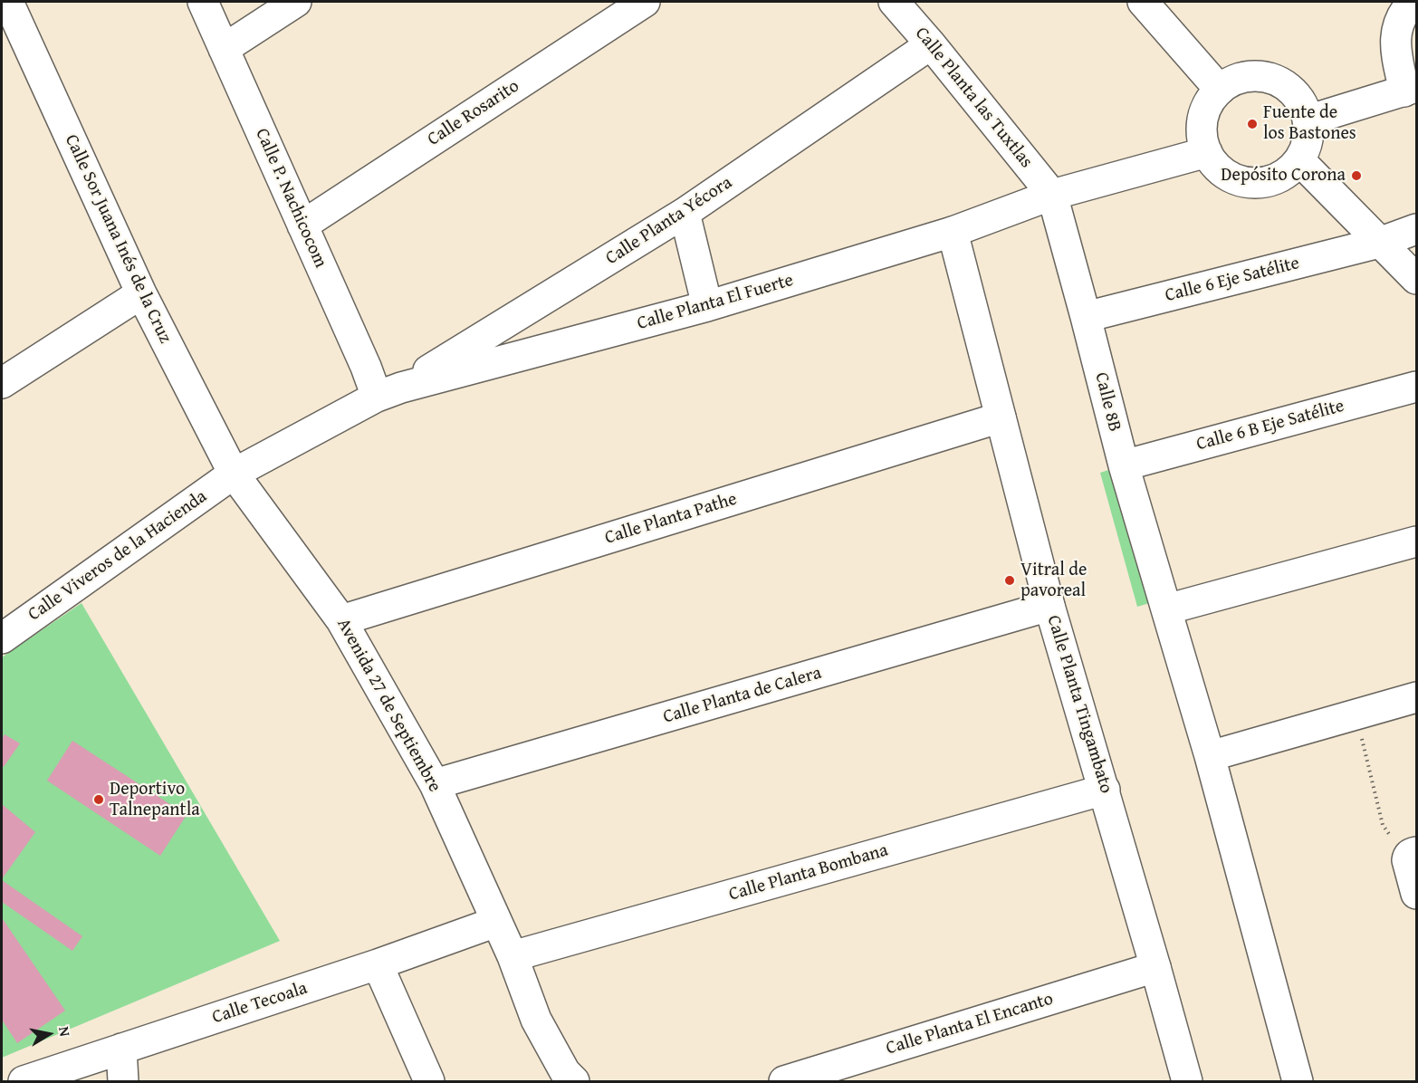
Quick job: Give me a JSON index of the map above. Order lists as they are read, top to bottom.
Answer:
{
  "streets": {
    "street": [
      "Calle Planta las Tuxtlas",
      "Calle Rosarito",
      "Calle P. Nachicocom",
      "Calle Planta Yécora",
      "Calle Sor Juana Inés de la Cruz",
      "Calle 6 Eje Satélite",
      "Calle Planta El Fuerte",
      "Calle 8B",
      "Calle 6 B Eje Satélite",
      "Calle Planta Pathe",
      "Calle Viveros de la Hacienda",
      "Calle Planta de Calera",
      "Calle Planta Tingambato",
      "Avenida 27 de Septiembre",
      "Calle Planta Bombana",
      "Calle Tecoala",
      "Calle Planta El Encanto"
    ]
  },
  "crossings": [
    ["Calle Planta las Tuxtlas", "Calle Planta Yécora"],
    ["Calle Planta las Tuxtlas", "Calle Planta El Fuerte"],
    ["Calle Planta las Tuxtlas", "Calle 8B"],
    ["Calle Rosarito", "Calle P. Nachicocom"],
    ["Calle P. Nachicocom", "Calle Planta Yécora"],
    ["Calle P. Nachicocom", "Calle Planta El Fuerte"],
    ["Calle Planta Yécora", "Calle Planta El Fuerte"],
    ["Calle Sor Juana Inés de la Cruz", "Calle Planta El Fuerte"],
    ["Calle Sor Juana Inés de la Cruz", "Calle Viveros de la Hacienda"],
    ["Calle Sor Juana Inés de la Cruz", "Avenida 27 de Septiembre"],
    ["Calle 6 Eje Satélite", "Calle 8B"],
    ["Calle Planta El Fuerte", "Calle 8B"],
    ["Calle Planta El Fuerte", "Calle Viveros de la Hacienda"],
    ["Calle Planta El Fuerte", "Calle Planta Tingambato"],
    ["Calle Planta El Fuerte", "Avenida 27 de Septiembre"],
    ["Calle 8B", "Calle 6 B Eje Satélite"],
    ["Calle Planta Pathe", "Calle Planta Tingambato"],
    ["Calle Planta Pathe", "Avenida 27 de Septiembre"],
    ["Calle Viveros de la Hacienda", "Avenida 27 de Septiembre"],
    ["Calle Planta de Calera", "Calle Planta Tingambato"],
    ["Calle Planta de Calera", "Avenida 27 de Septiembre"],
    ["Calle Planta Tingambato", "Calle Planta Bombana"],
    ["Calle Planta Tingambato", "Calle Planta El Encanto"],
    ["Avenida 27 de Septiembre", "Calle Planta Bombana"],
    ["Avenida 27 de Septiembre", "Calle Tecoala"]
  ],
  "places": [
    "Fuente de los Bastones",
    "Depósito Corona",
    "Vitral de pavoreal",
    "Deportivo Talnepantla"
  ],
  "north": "right"
}
